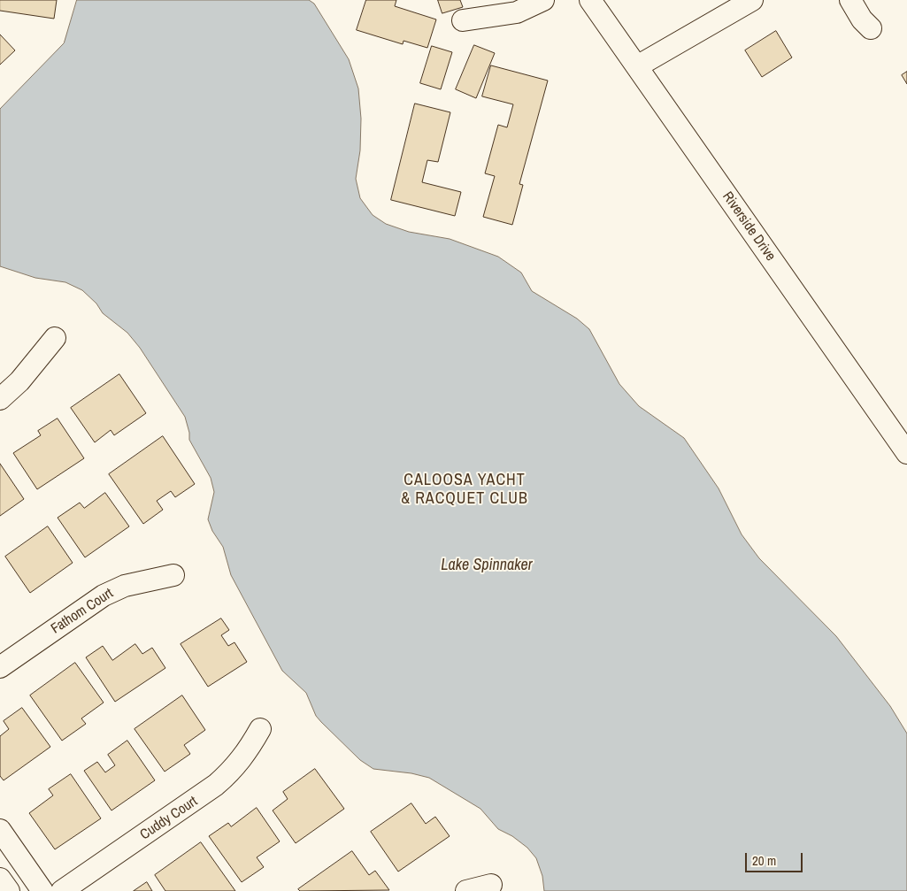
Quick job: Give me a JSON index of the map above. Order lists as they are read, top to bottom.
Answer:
{
  "streets": {
    "street": ["Riverside Drive", "Fathom Court", "Cuddy Court"]
  },
  "districts": ["CALOOSA YACHT & RACQUET CLUB"],
  "water": ["Lake Spinnaker"],
  "scale_bar": "20 m"
}
